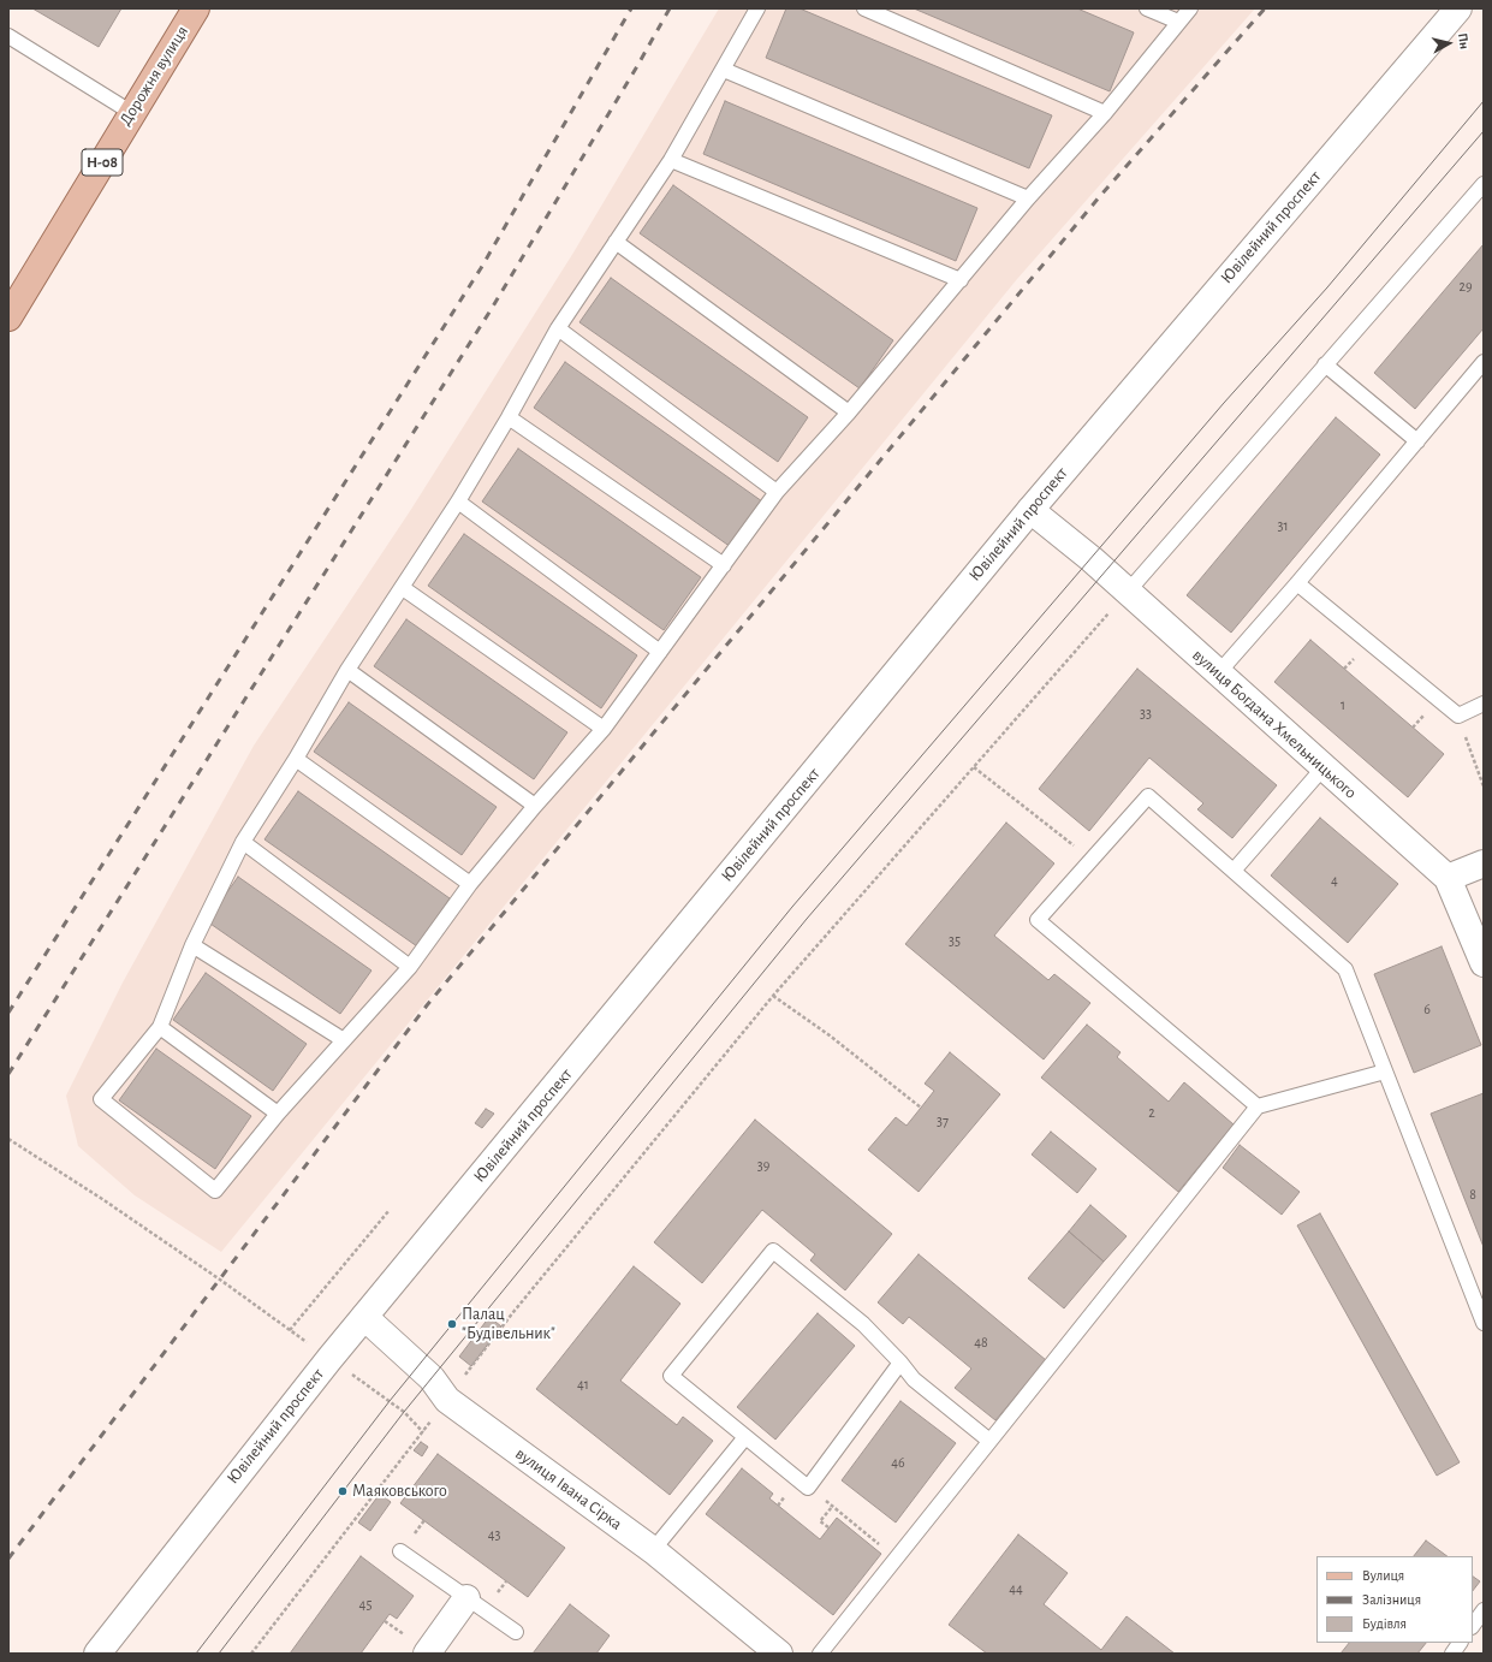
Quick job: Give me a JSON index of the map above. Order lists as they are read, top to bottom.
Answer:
{
  "streets": {
    "main road": [
      "Дорожня вулиця",
      "Н-08",
      "Ювілейний проспект",
      "вулиця Богдана Хмельницького",
      "вулиця Івана Сірка"
    ]
  },
  "crossings": [
    ["Ювілейний проспект", "вулиця Богдана Хмельницького"],
    ["Ювілейний проспект", "вулиця Івана Сірка"]
  ],
  "places": ["Палац \"Будівельник\"", "Маяковського"],
  "house_numbers": [
    "29",
    "31",
    "1",
    "33",
    "4",
    "35",
    "6",
    "2",
    "37",
    "39",
    "8",
    "48",
    "41",
    "46",
    "43",
    "44",
    "45"
  ],
  "legend": ["Вулиця", "Залізниця", "Будівля"],
  "north": "right"
}
